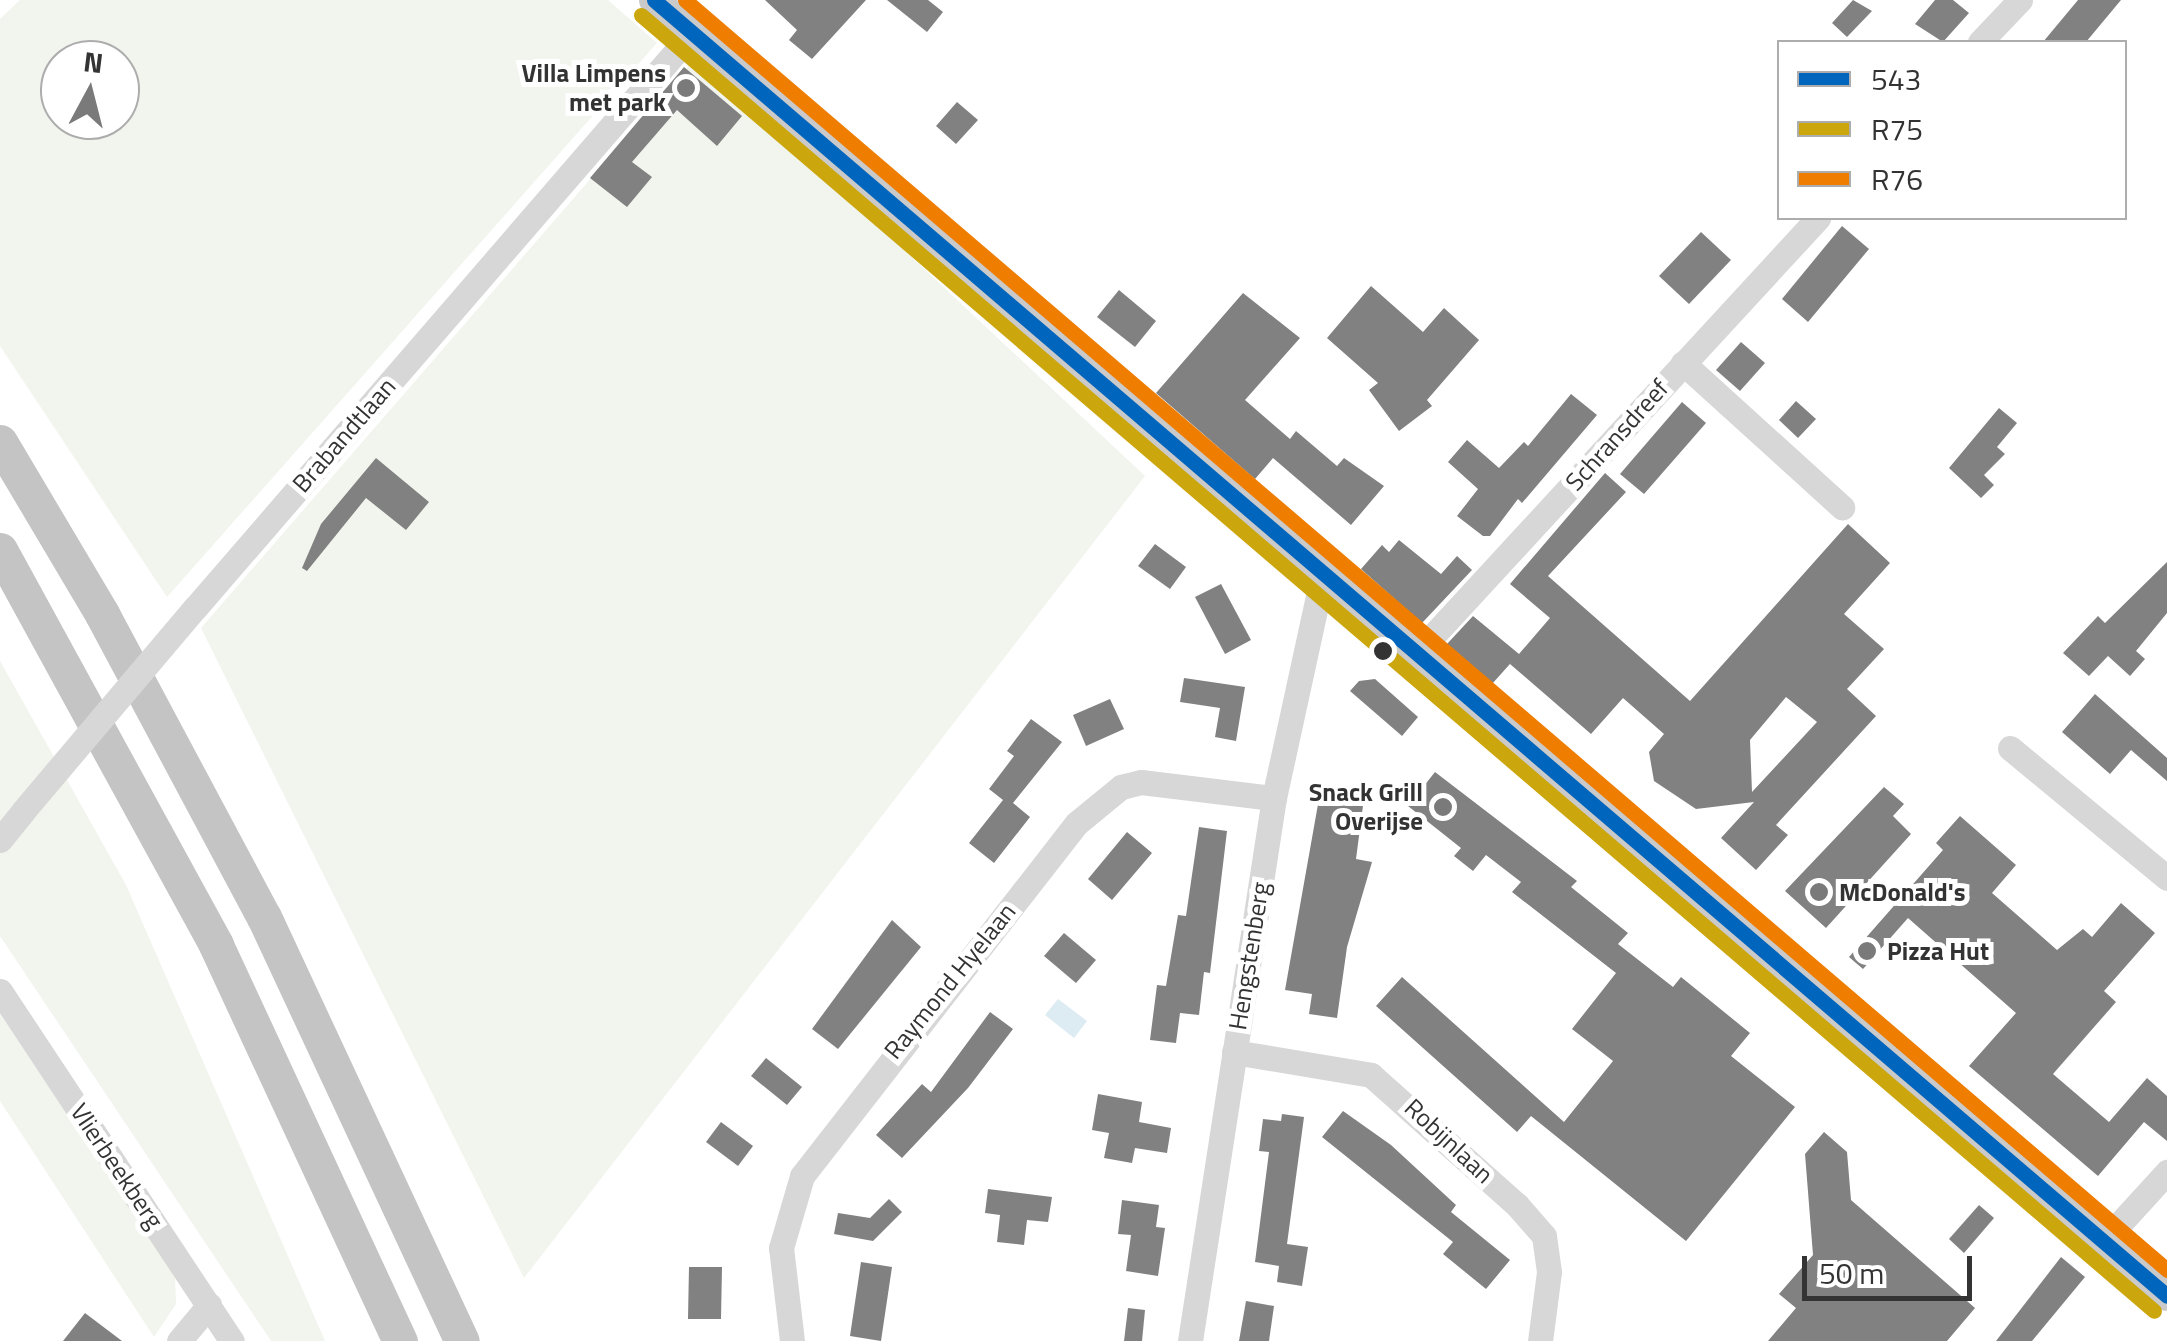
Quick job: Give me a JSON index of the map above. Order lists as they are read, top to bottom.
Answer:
{
  "streets": {
    "street": [
      "Brabandtlaan",
      "Schransdreef",
      "Hengstenberg",
      "Raymond Hyelaan",
      "Robijnlaan",
      "Vlierbeekberg"
    ]
  },
  "crossings": [
    ["Hengstenberg", "Raymond Hyelaan"],
    ["Hengstenberg", "Robijnlaan"]
  ],
  "places": [
    "Villa Limpens met park",
    "Snack Grill Overijse",
    "McDonald's",
    "Pizza Hut"
  ],
  "lines": ["transit line 543", "transit line R76", "transit line R75"],
  "legend": ["543", "R75", "R76"],
  "scale_bar": "50 m",
  "north": "top"
}
